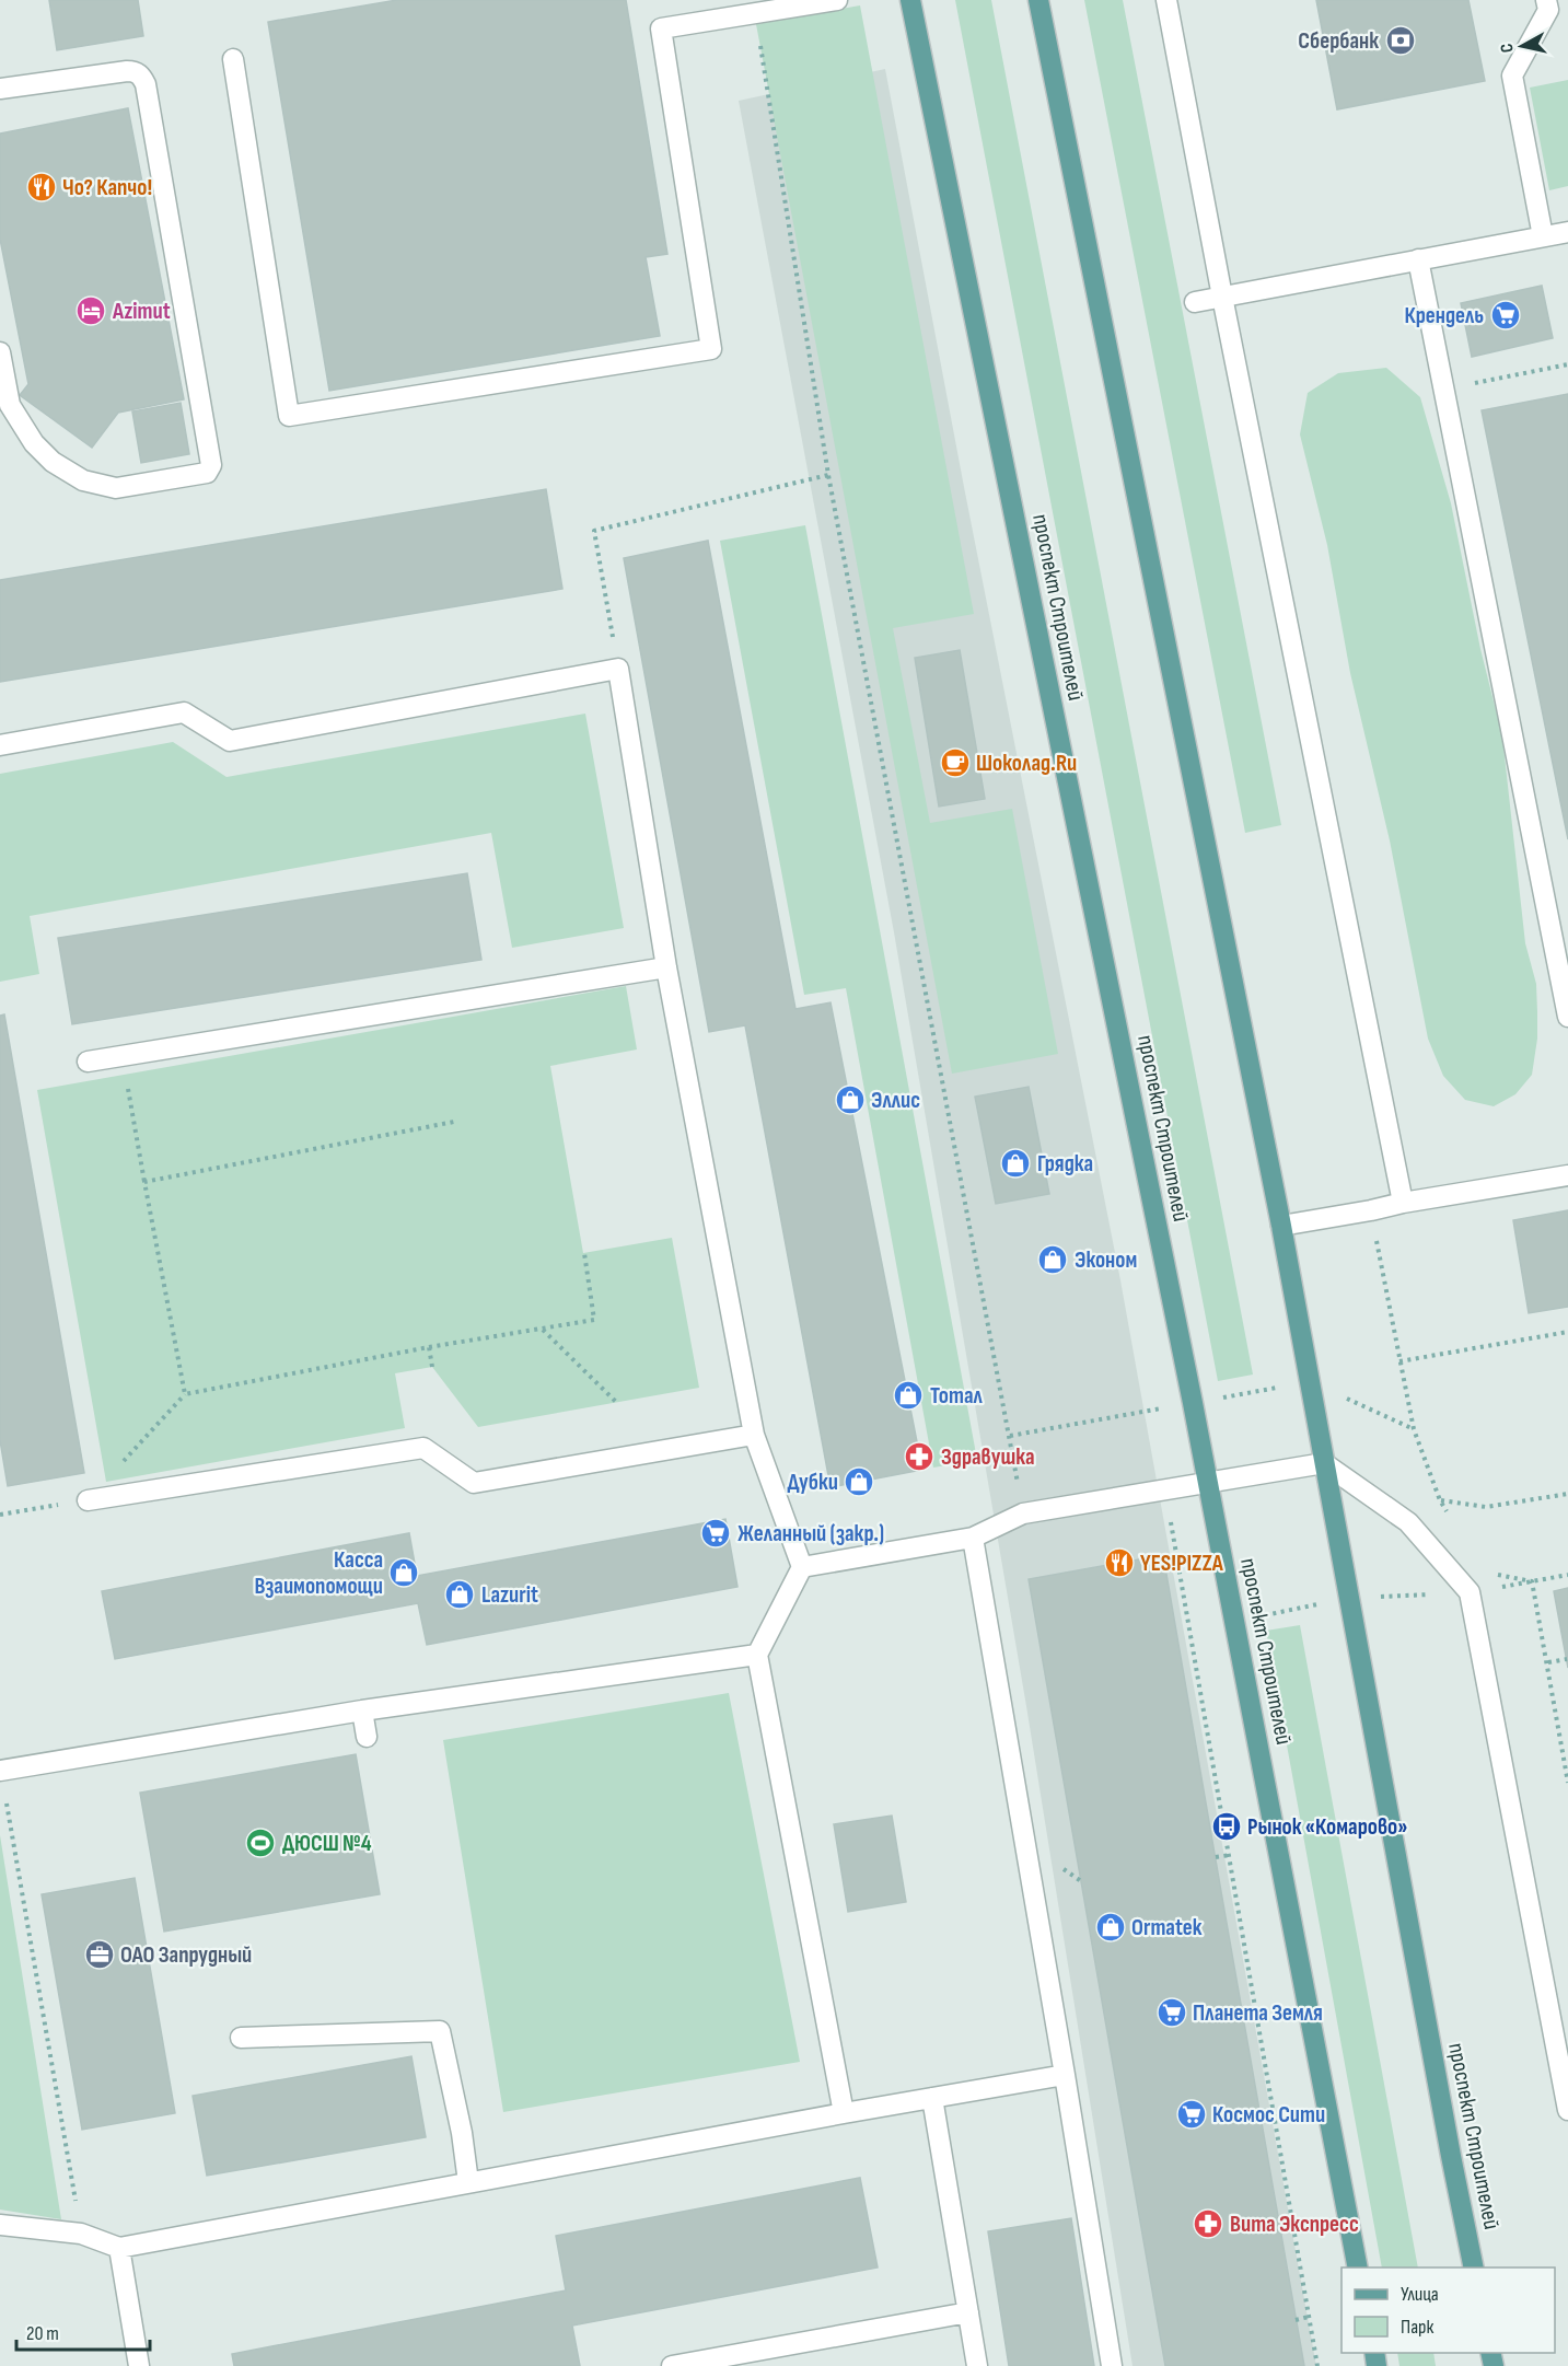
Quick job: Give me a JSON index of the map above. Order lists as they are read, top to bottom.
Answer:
{
  "streets": {
    "main road": ["проспект Строителей"]
  },
  "places": {
    "bank": ["Сбербанк"],
    "restaurant": ["Чо? Капчо!", "YES!PIZZA"],
    "hotel": ["Azimut"],
    "supermarket": [
      "Крендель",
      "Желанный (закр.)",
      "Планета Земля",
      "Космос Сити"
    ],
    "cafe": ["Шоколад.Ru"],
    "shop": [
      "Эллис",
      "Грядка",
      "Эконом",
      "Тотал",
      "Дубки",
      "Касса Взаимопомощи",
      "Lazurit",
      "Ormatek"
    ],
    "pharmacy": ["Здравушка", "Вита Экспресс"],
    "bus stop": ["Рынок «Комарово»"],
    "sports": ["ДЮСШ №4"],
    "office": ["ОАО Запрудный"]
  },
  "legend": ["Улица", "Парк"],
  "scale_bar": "20 m",
  "north": "left"
}
